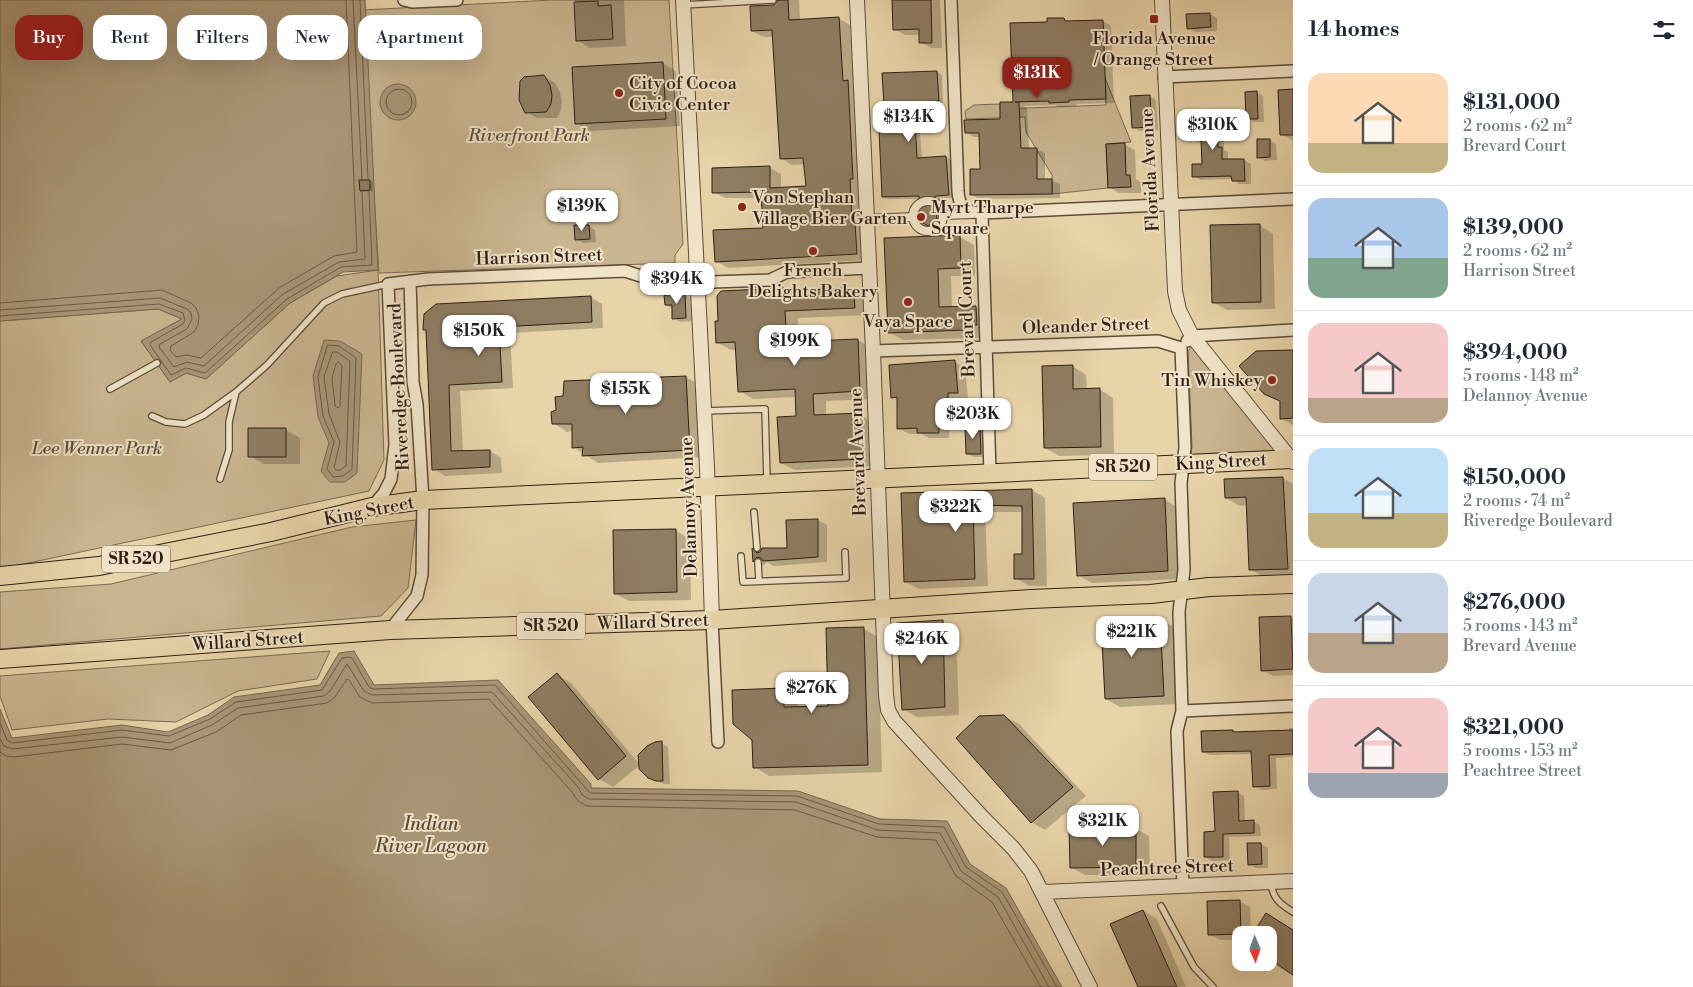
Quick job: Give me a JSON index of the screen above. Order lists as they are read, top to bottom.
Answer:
{
  "streets": {
    "main road": ["King Street", "SR 520", "Willard Street"],
    "street": [
      "Florida Avenue",
      "Harrison Street",
      "Brevard Court",
      "Oleander Street",
      "Riveredge Boulevard",
      "Brevard Avenue",
      "Delannoy Avenue",
      "Peachtree Street"
    ]
  },
  "crossings": [
    ["Florida Avenue", "King Street"],
    ["Harrison Street", "Riveredge Boulevard"],
    ["Harrison Street", "Brevard Avenue"],
    ["Harrison Street", "Delannoy Avenue"],
    ["Brevard Court", "Oleander Street"],
    ["Brevard Court", "King Street"],
    ["Brevard Court", "SR 520"],
    ["Oleander Street", "Brevard Avenue"],
    ["Riveredge Boulevard", "King Street"],
    ["Riveredge Boulevard", "Willard Street"],
    ["Brevard Avenue", "SR 520"],
    ["Brevard Avenue", "Willard Street"],
    ["Brevard Avenue", "Peachtree Street"],
    ["King Street", "SR 520"],
    ["King Street", "Delannoy Avenue"],
    ["Delannoy Avenue", "Willard Street"]
  ],
  "water": ["Indian River Lagoon"],
  "parks": ["Riverfront Park", "Lee Wenner Park"],
  "places": {
    "transit": ["Florida Avenue / Orange Street"],
    "other": [
      "City of Cocoa Civic Center",
      "Von Stephan Village Bier Garten",
      "Myrt Tharpe Square",
      "French Delights Bakery",
      "Vaya Space",
      "Tin Whiskey"
    ]
  },
  "north": "bottom",
  "page": {
    "heading": "14 homes",
    "chip": [
      "Buy",
      "Rent",
      "Filters",
      "New",
      "Apartment"
    ],
    "price": [
      "$131K",
      "$134K",
      "$310K",
      "$139K",
      "$394K",
      "$150K",
      "$199K",
      "$155K",
      "$203K",
      "$322K",
      "$221K",
      "$246K",
      "$276K",
      "$321K"
    ],
    "list": [
      {
        "name": "$131,000",
        "note": "2 rooms · 62 m² · Brevard Court"
      },
      {
        "name": "$139,000",
        "note": "2 rooms · 62 m² · Harrison Street"
      },
      {
        "name": "$394,000",
        "note": "5 rooms · 148 m² · Delannoy Avenue"
      },
      {
        "name": "$150,000",
        "note": "2 rooms · 74 m² · Riveredge Boulevard"
      },
      {
        "name": "$276,000",
        "note": "5 rooms · 143 m² · Brevard Avenue"
      },
      {
        "name": "$321,000",
        "note": "5 rooms · 153 m² · Peachtree Street"
      }
    ]
  }
}
